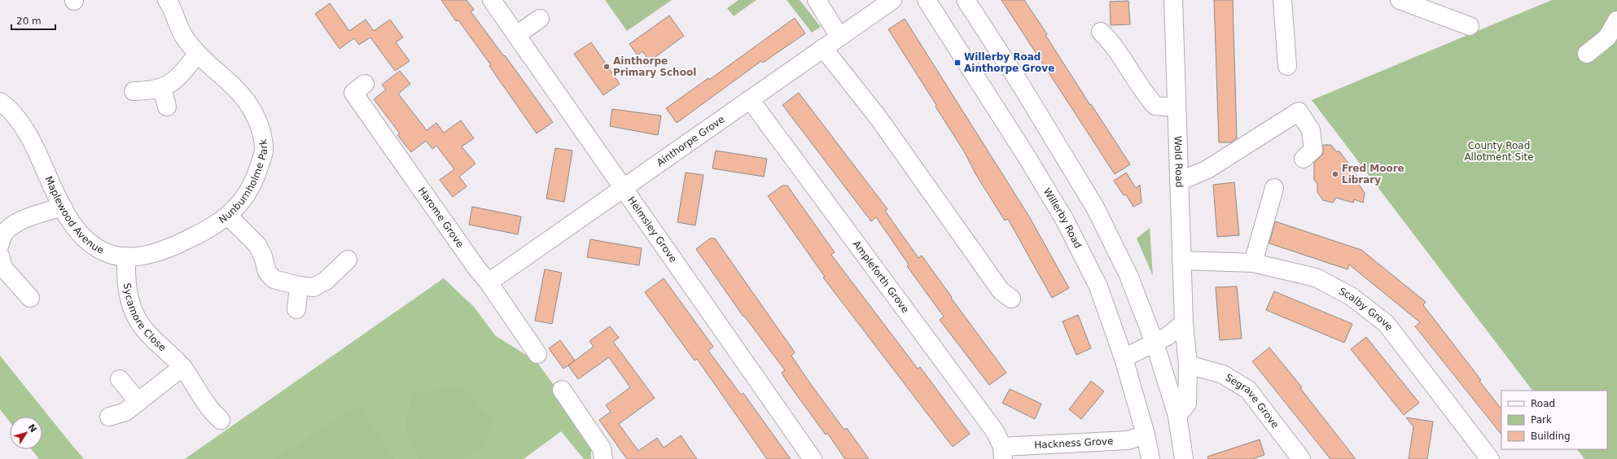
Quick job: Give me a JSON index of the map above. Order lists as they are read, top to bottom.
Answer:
{
  "streets": {
    "street": [
      "Ainthorpe Grove",
      "Wold Road",
      "Nunburnholme Park",
      "Maplewood Avenue",
      "Harome Grove",
      "Willerby Road",
      "Helmsley Grove",
      "Ampleforth Grove",
      "Scalby Grove",
      "Sycamore Close",
      "Segrave Grove",
      "Hackness Grove"
    ]
  },
  "crossings": [
    ["Ainthorpe Grove", "Harome Grove"],
    ["Ainthorpe Grove", "Helmsley Grove"],
    ["Ainthorpe Grove", "Ampleforth Grove"],
    ["Wold Road", "Scalby Grove"],
    ["Wold Road", "Segrave Grove"],
    ["Nunburnholme Park", "Maplewood Avenue"],
    ["Maplewood Avenue", "Sycamore Close"],
    ["Willerby Road", "Hackness Grove"],
    ["Ampleforth Grove", "Hackness Grove"]
  ],
  "parks": ["County Road Allotment Site"],
  "places": {
    "transit": ["Willerby Road Ainthorpe Grove"],
    "other": ["Ainthorpe Primary School", "Fred Moore Library"]
  },
  "legend": ["Road", "Park", "Building"],
  "scale_bar": "20 m",
  "north": "top right"
}
